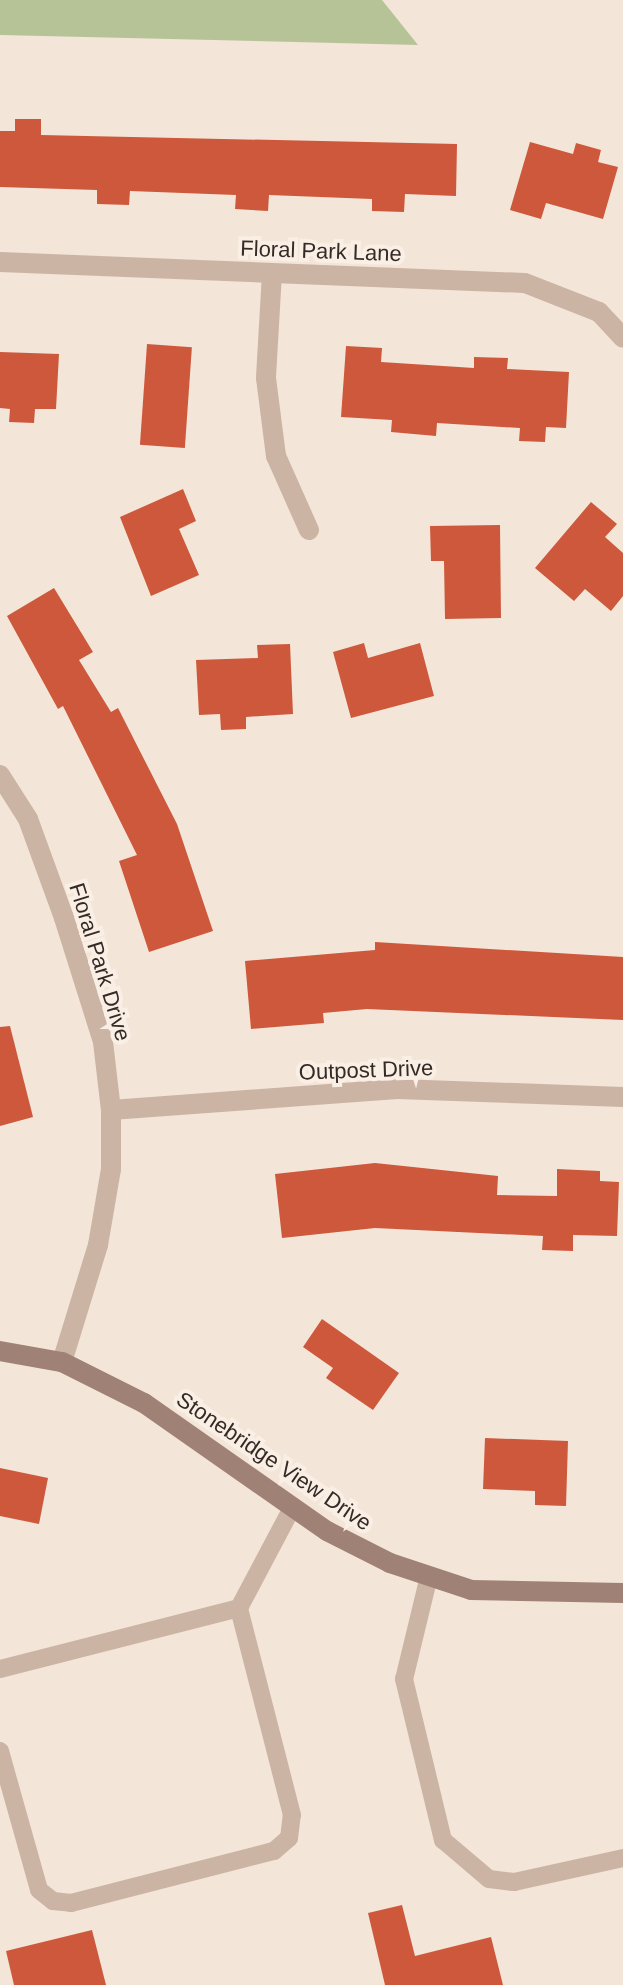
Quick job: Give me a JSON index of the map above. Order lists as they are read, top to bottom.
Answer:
{
  "streets": {
    "street": [
      "Floral Park Lane",
      "Floral Park Drive",
      "Outpost Drive",
      "Stonebridge View Drive"
    ]
  },
  "crossings": [
    ["Floral Park Drive", "Outpost Drive"],
    ["Floral Park Drive", "Stonebridge View Drive"]
  ]
}
